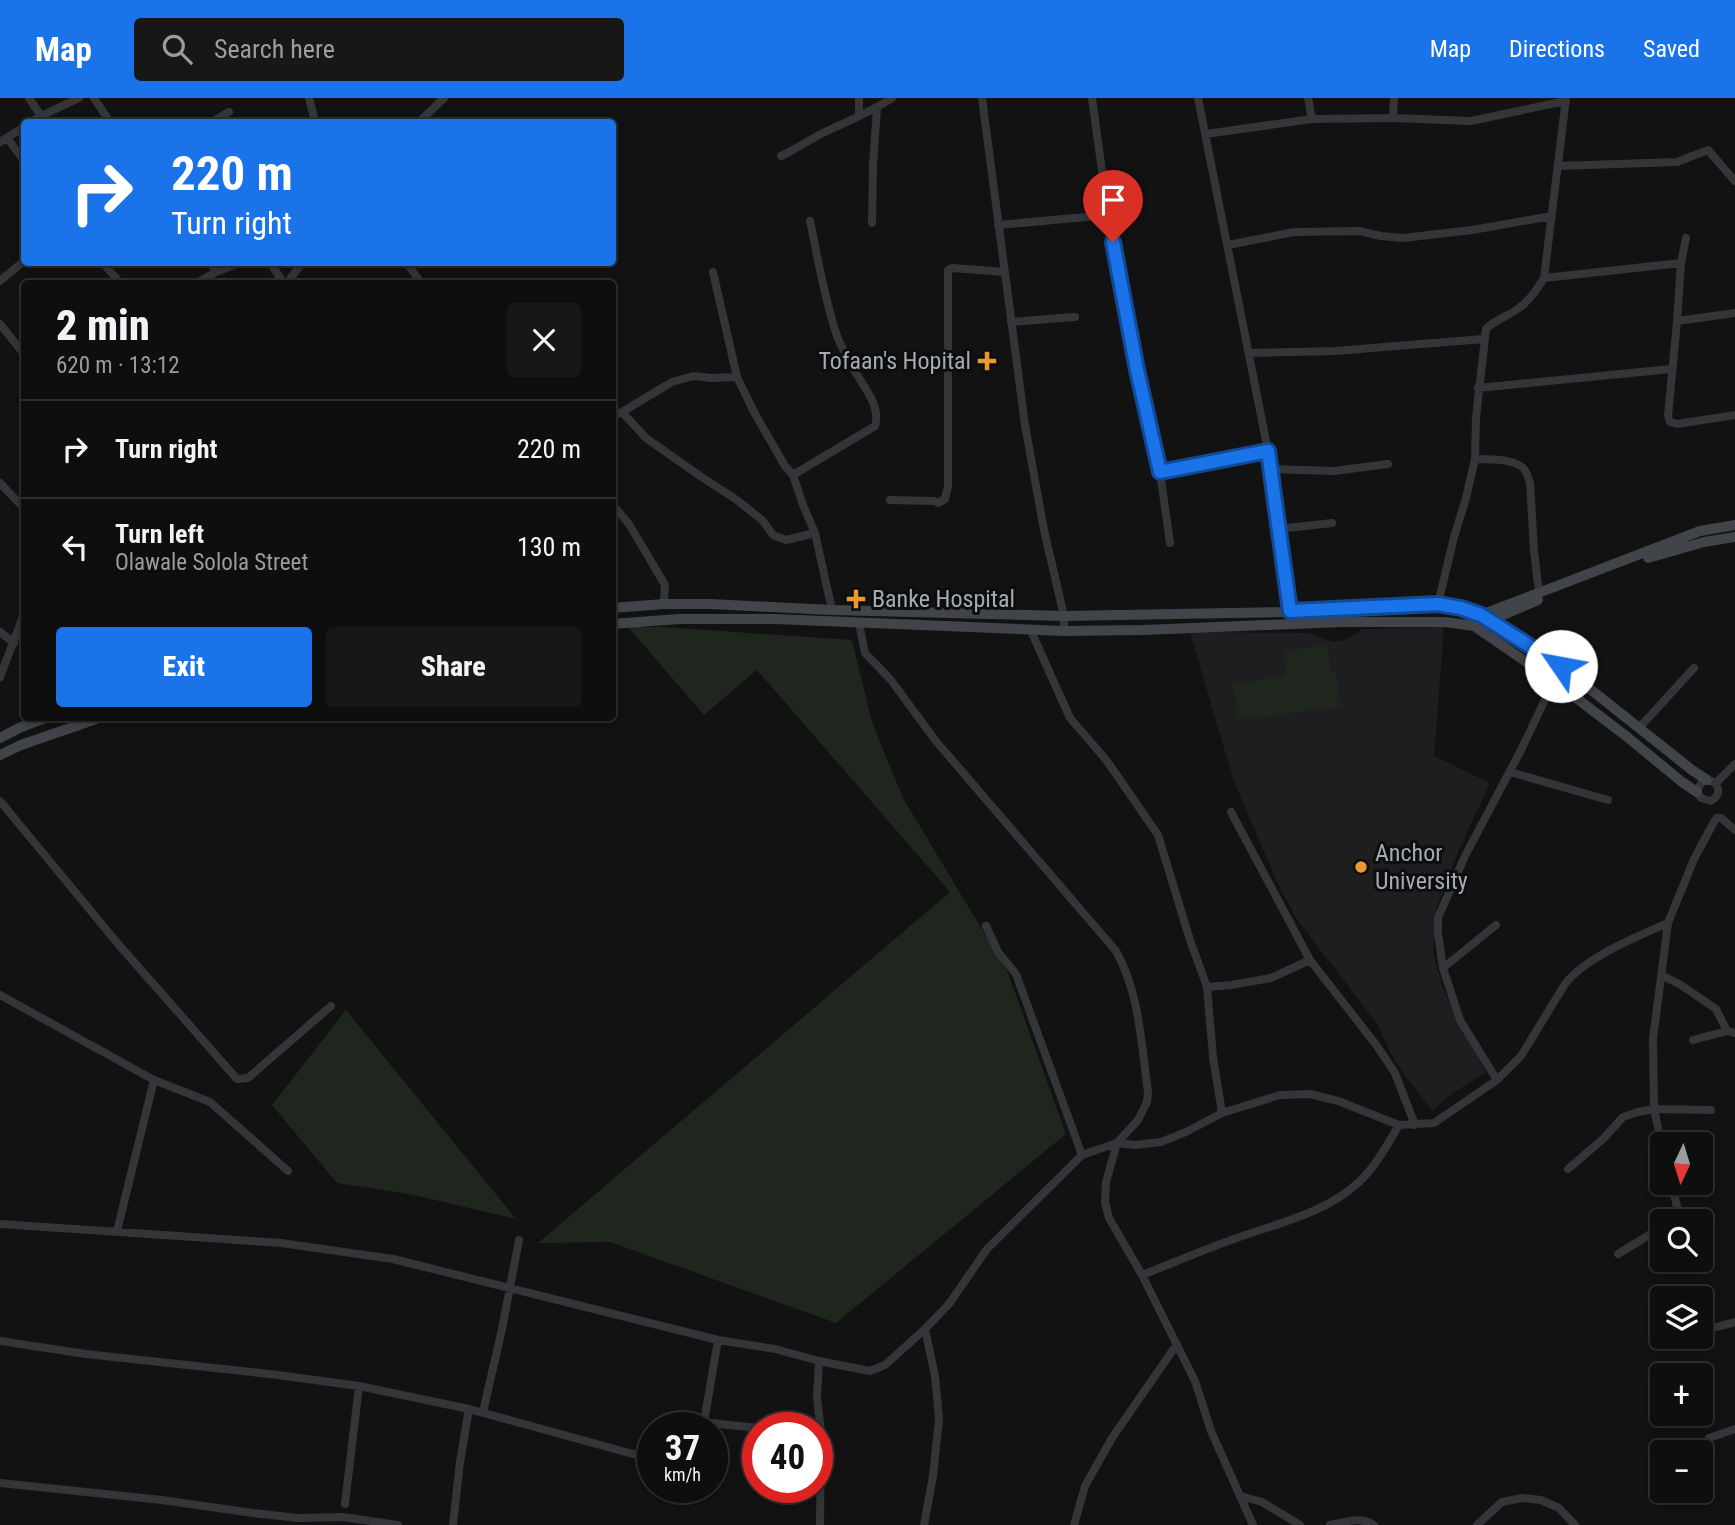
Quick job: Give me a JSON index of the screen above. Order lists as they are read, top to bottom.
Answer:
{
  "places": {
    "health": ["Tofaan's Hopital", "Banke Hospital"],
    "other": ["Anchor University"]
  },
  "north": "bottom",
  "page": {
    "header": "Map",
    "search": "Search here",
    "nav": ["Map", "Directions", "Saved"],
    "turn": ["220 m", "Turn right"],
    "heading": ["2 min", "620 m · 13:12"],
    "list": [
      {
        "name": "Turn right",
        "value": "220 m"
      },
      {
        "name": "Turn left",
        "note": "Olawale Solola Street",
        "value": "130 m"
      }
    ],
    "buttons": ["Exit", "Share"],
    "map_buttons": ["+", "−"],
    "speed": "37 km/h",
    "limit": "40"
  }
}
